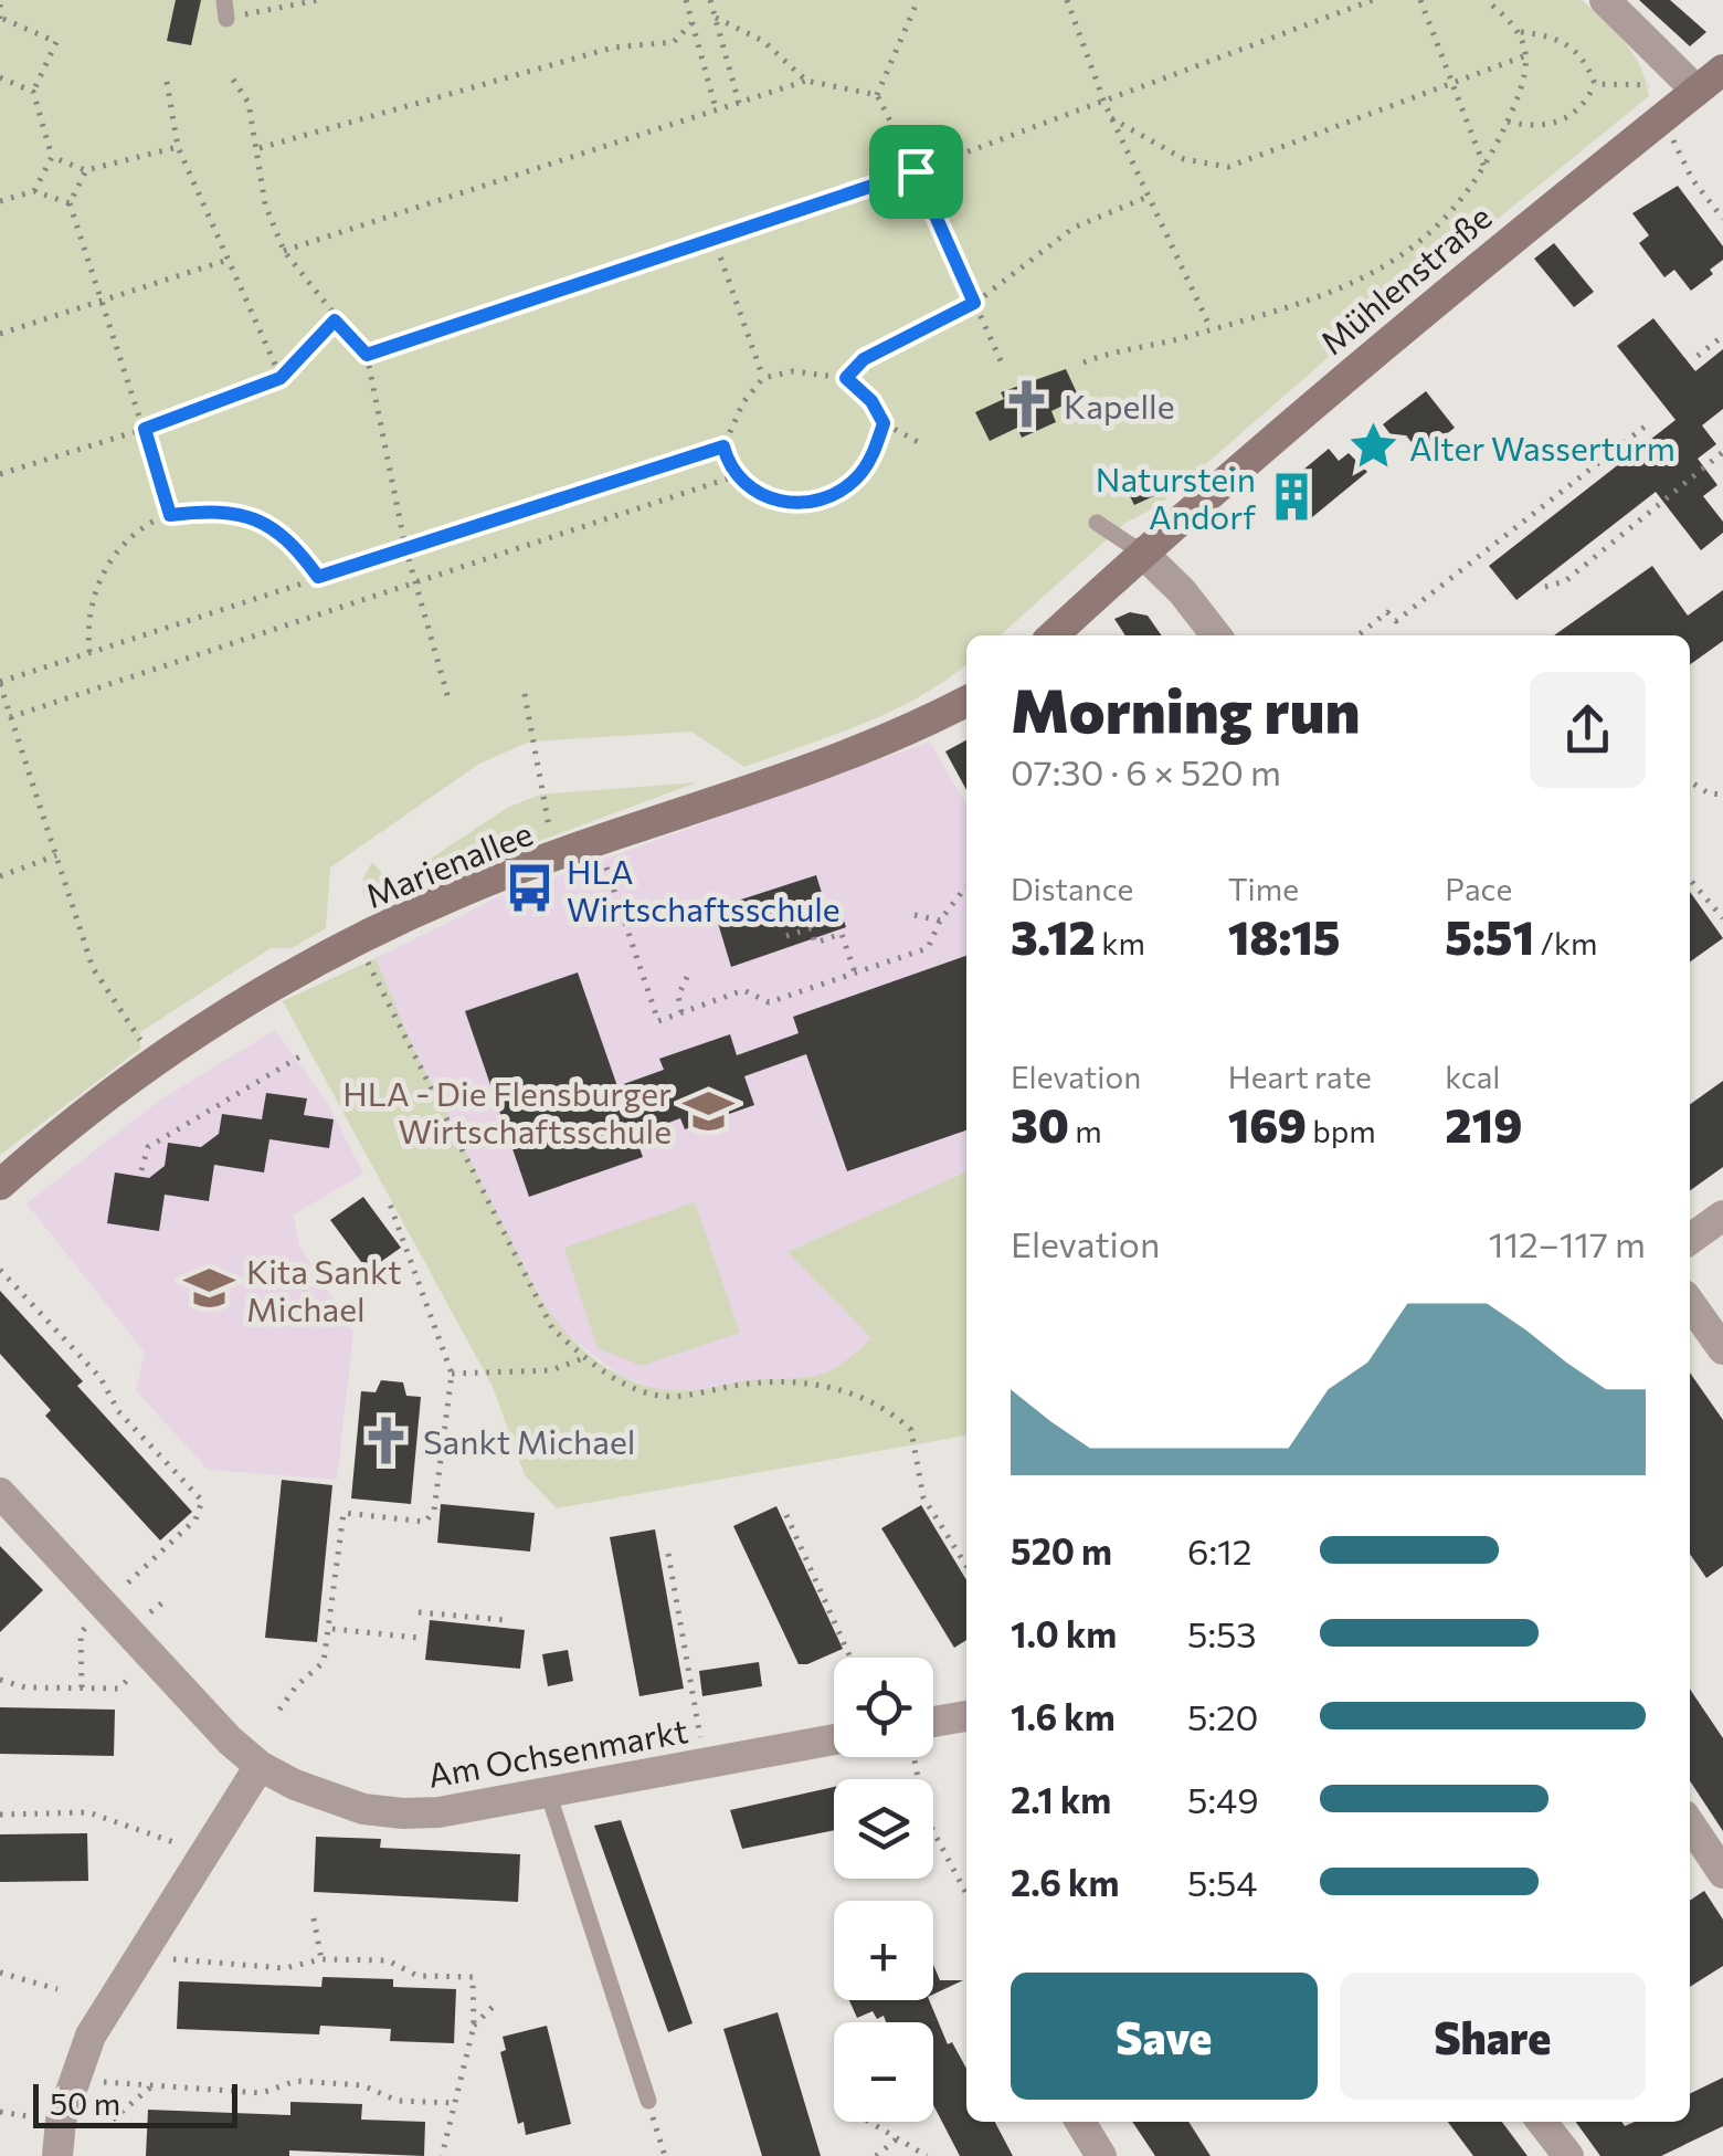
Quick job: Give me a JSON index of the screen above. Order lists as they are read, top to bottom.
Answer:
{
  "streets": {
    "main road": ["Mühlenstraße", "Marienallee"],
    "street": ["Am Ochsenmarkt"]
  },
  "places": {
    "church": ["Kapelle", "Sankt Michael"],
    "place": ["Alter Wasserturm"],
    "building": ["Naturstein Andorf"],
    "bus stop": ["HLA Wirtschaftsschule"],
    "school or university": ["HLA - Die Flensburger Wirtschaftsschule", "Kita Sankt Michael"]
  },
  "scale_bar": "50 m",
  "page": {
    "heading": ["Morning run", "07:30 · 6 × 520 m"],
    "stats": [
      ["Distance", "3.12 km"],
      ["Time", "18:15"],
      ["Pace", "5:51 /km"],
      ["Elevation", "30 m"],
      ["Heart rate", "169 bpm"],
      ["kcal", "219"]
    ],
    "chart": ["Elevation", "112–117 m"],
    "list": [
      {
        "name": "520 m",
        "note": "6:12"
      },
      {
        "name": "1.0 km",
        "note": "5:53"
      },
      {
        "name": "1.6 km",
        "note": "5:20"
      },
      {
        "name": "2.1 km",
        "note": "5:49"
      },
      {
        "name": "2.6 km",
        "note": "5:54"
      }
    ],
    "map_buttons": ["+", "−"],
    "buttons": ["Save", "Share"],
    "scale": "50 m"
  }
}
